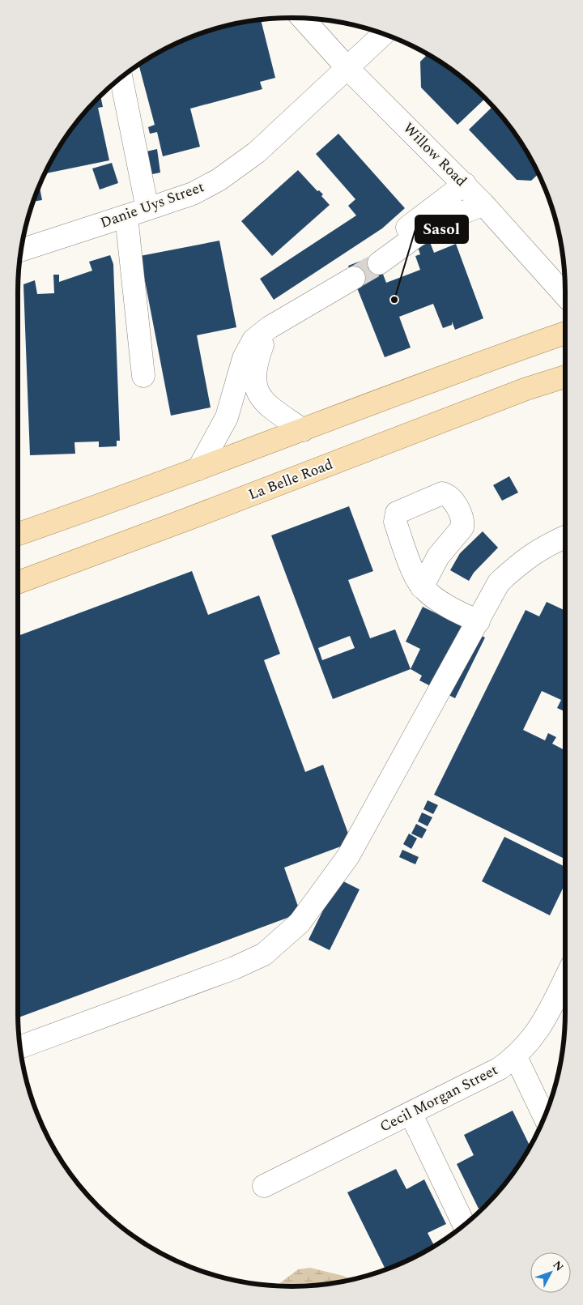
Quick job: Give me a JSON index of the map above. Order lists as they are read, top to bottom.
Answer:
{
  "streets": {
    "main road": ["La Belle Road"],
    "street": ["Willow Road", "Danie Uys Street", "Cecil Morgan Street"]
  },
  "crossings": [
    ["Willow Road", "Danie Uys Street"]
  ],
  "places": ["Sasol"],
  "north": "top right"
}
